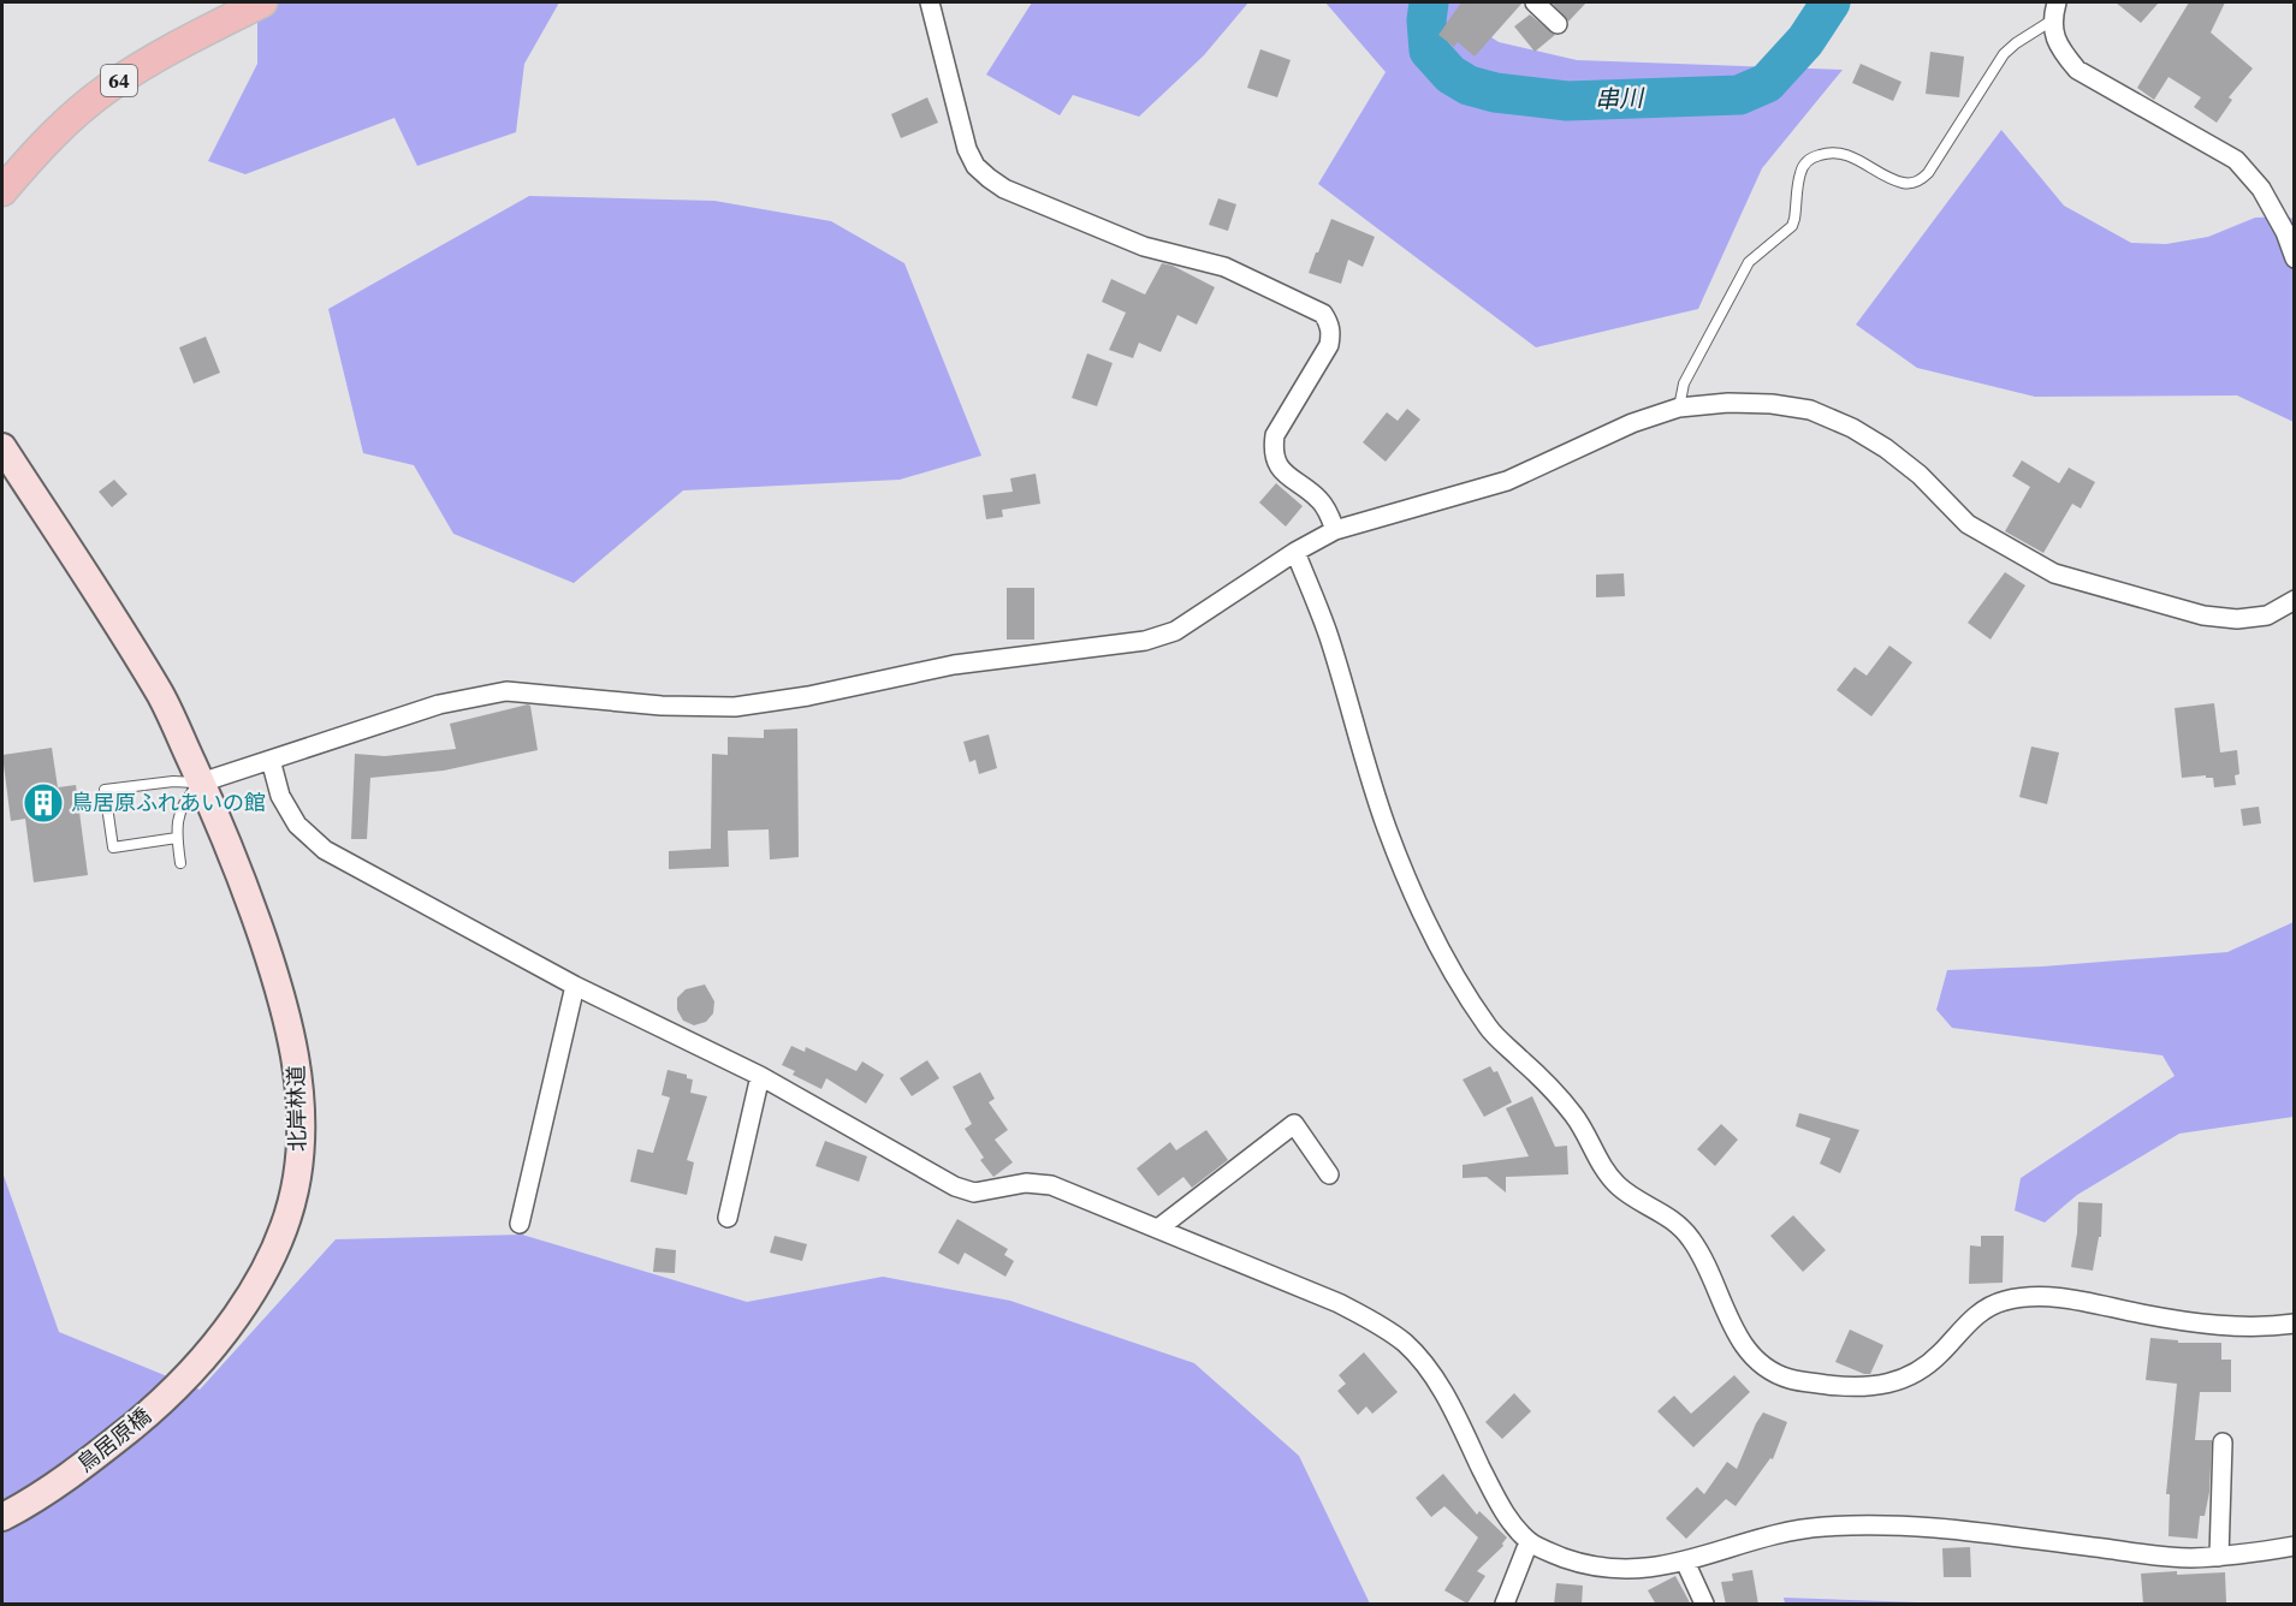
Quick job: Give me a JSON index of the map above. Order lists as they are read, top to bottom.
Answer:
{
  "streets": {
    "main road": ["64"],
    "street": ["北岸林道", "鳥居原橋"]
  },
  "crossings": [
    ["北岸林道", "鳥居原橋"]
  ],
  "water": ["串川"],
  "places": {
    "building": ["鳥居原ふれあいの館"]
  }
}
